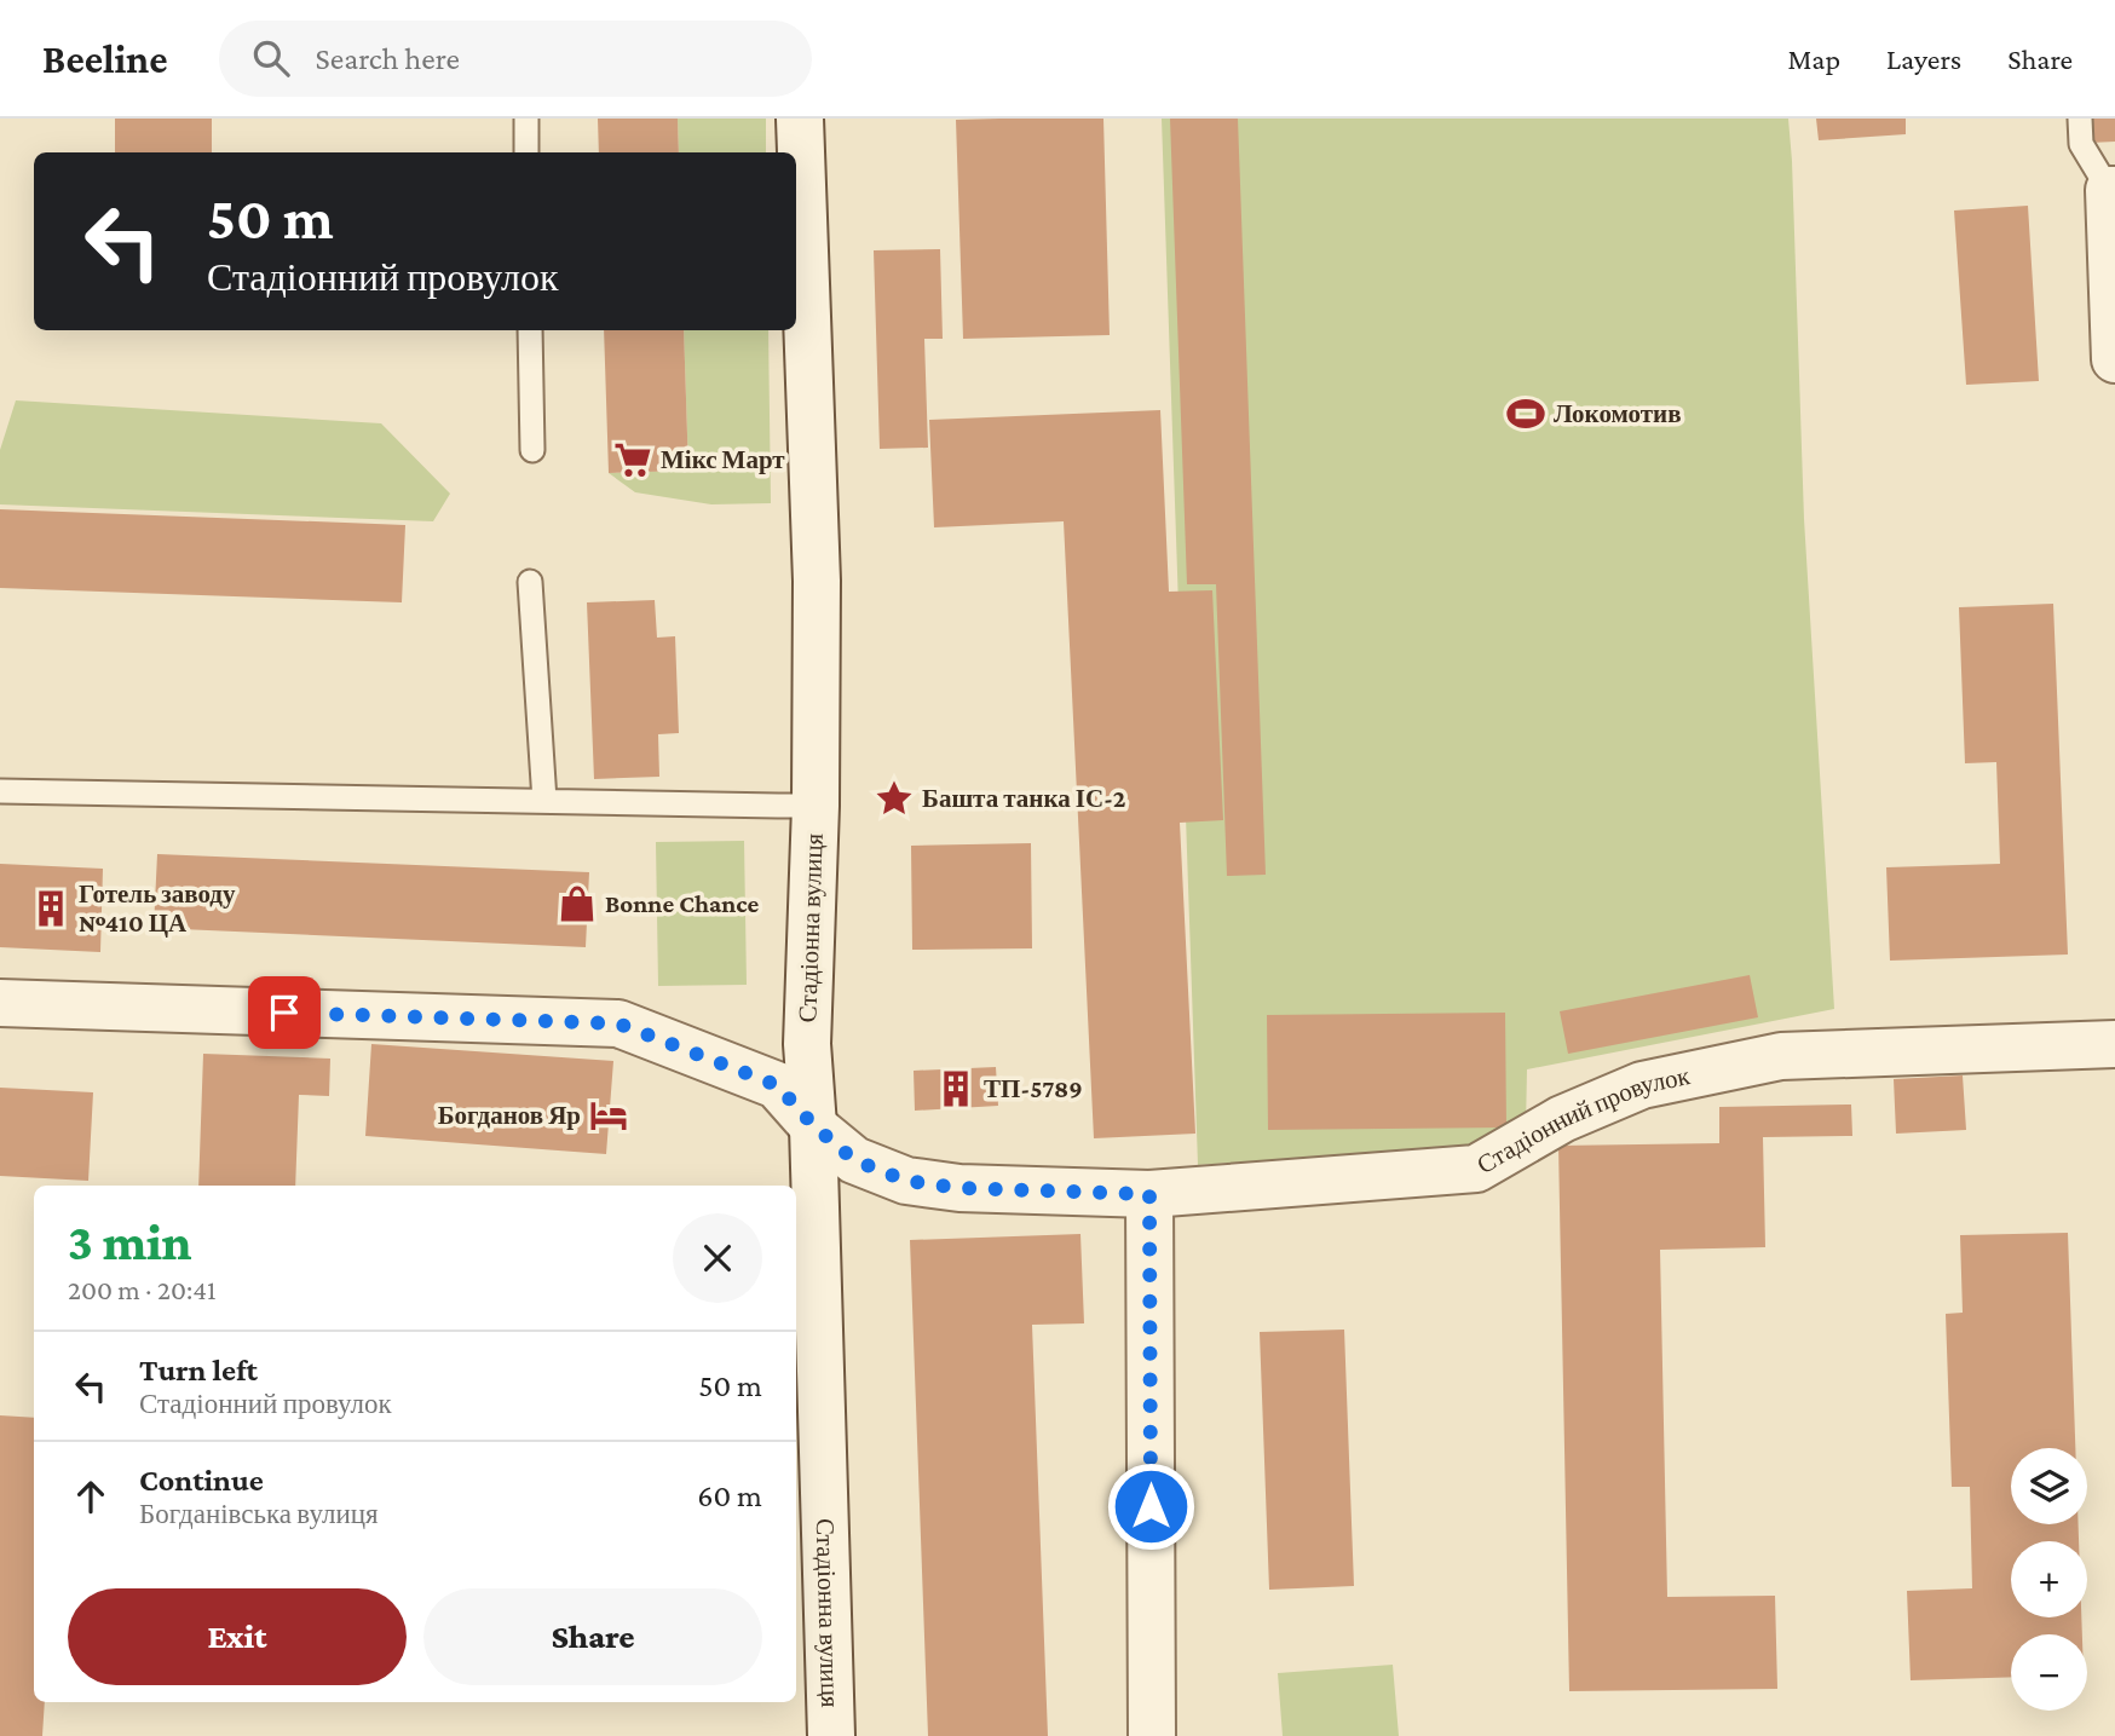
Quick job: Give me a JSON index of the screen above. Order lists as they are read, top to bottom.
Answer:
{
  "streets": {
    "street": ["Стадіонна вулиця", "Стадіонний провулок"]
  },
  "crossings": [
    ["Стадіонна вулиця", "Стадіонний провулок"]
  ],
  "places": {
    "sports": ["Локомотив"],
    "supermarket": ["Мікс Март"],
    "place": ["Башта танка ІС-2"],
    "shop": ["Bonne Chance"],
    "building": ["Готель заводу №410 ЦА", "ТП-5789"],
    "hotel": ["Богданов Яр"]
  },
  "page": {
    "header": "Beeline",
    "search": "Search here",
    "nav": ["Map", "Layers", "Share"],
    "turn": ["50 m", "Стадіонний провулок"],
    "heading": ["3 min", "200 m · 20:41"],
    "list": [
      {
        "name": "Turn left",
        "note": "Стадіонний провулок",
        "value": "50 m"
      },
      {
        "name": "Continue",
        "note": "Богданівська вулиця",
        "value": "60 m"
      }
    ],
    "map_buttons": ["+", "−"],
    "buttons": ["Exit", "Share"]
  }
}
